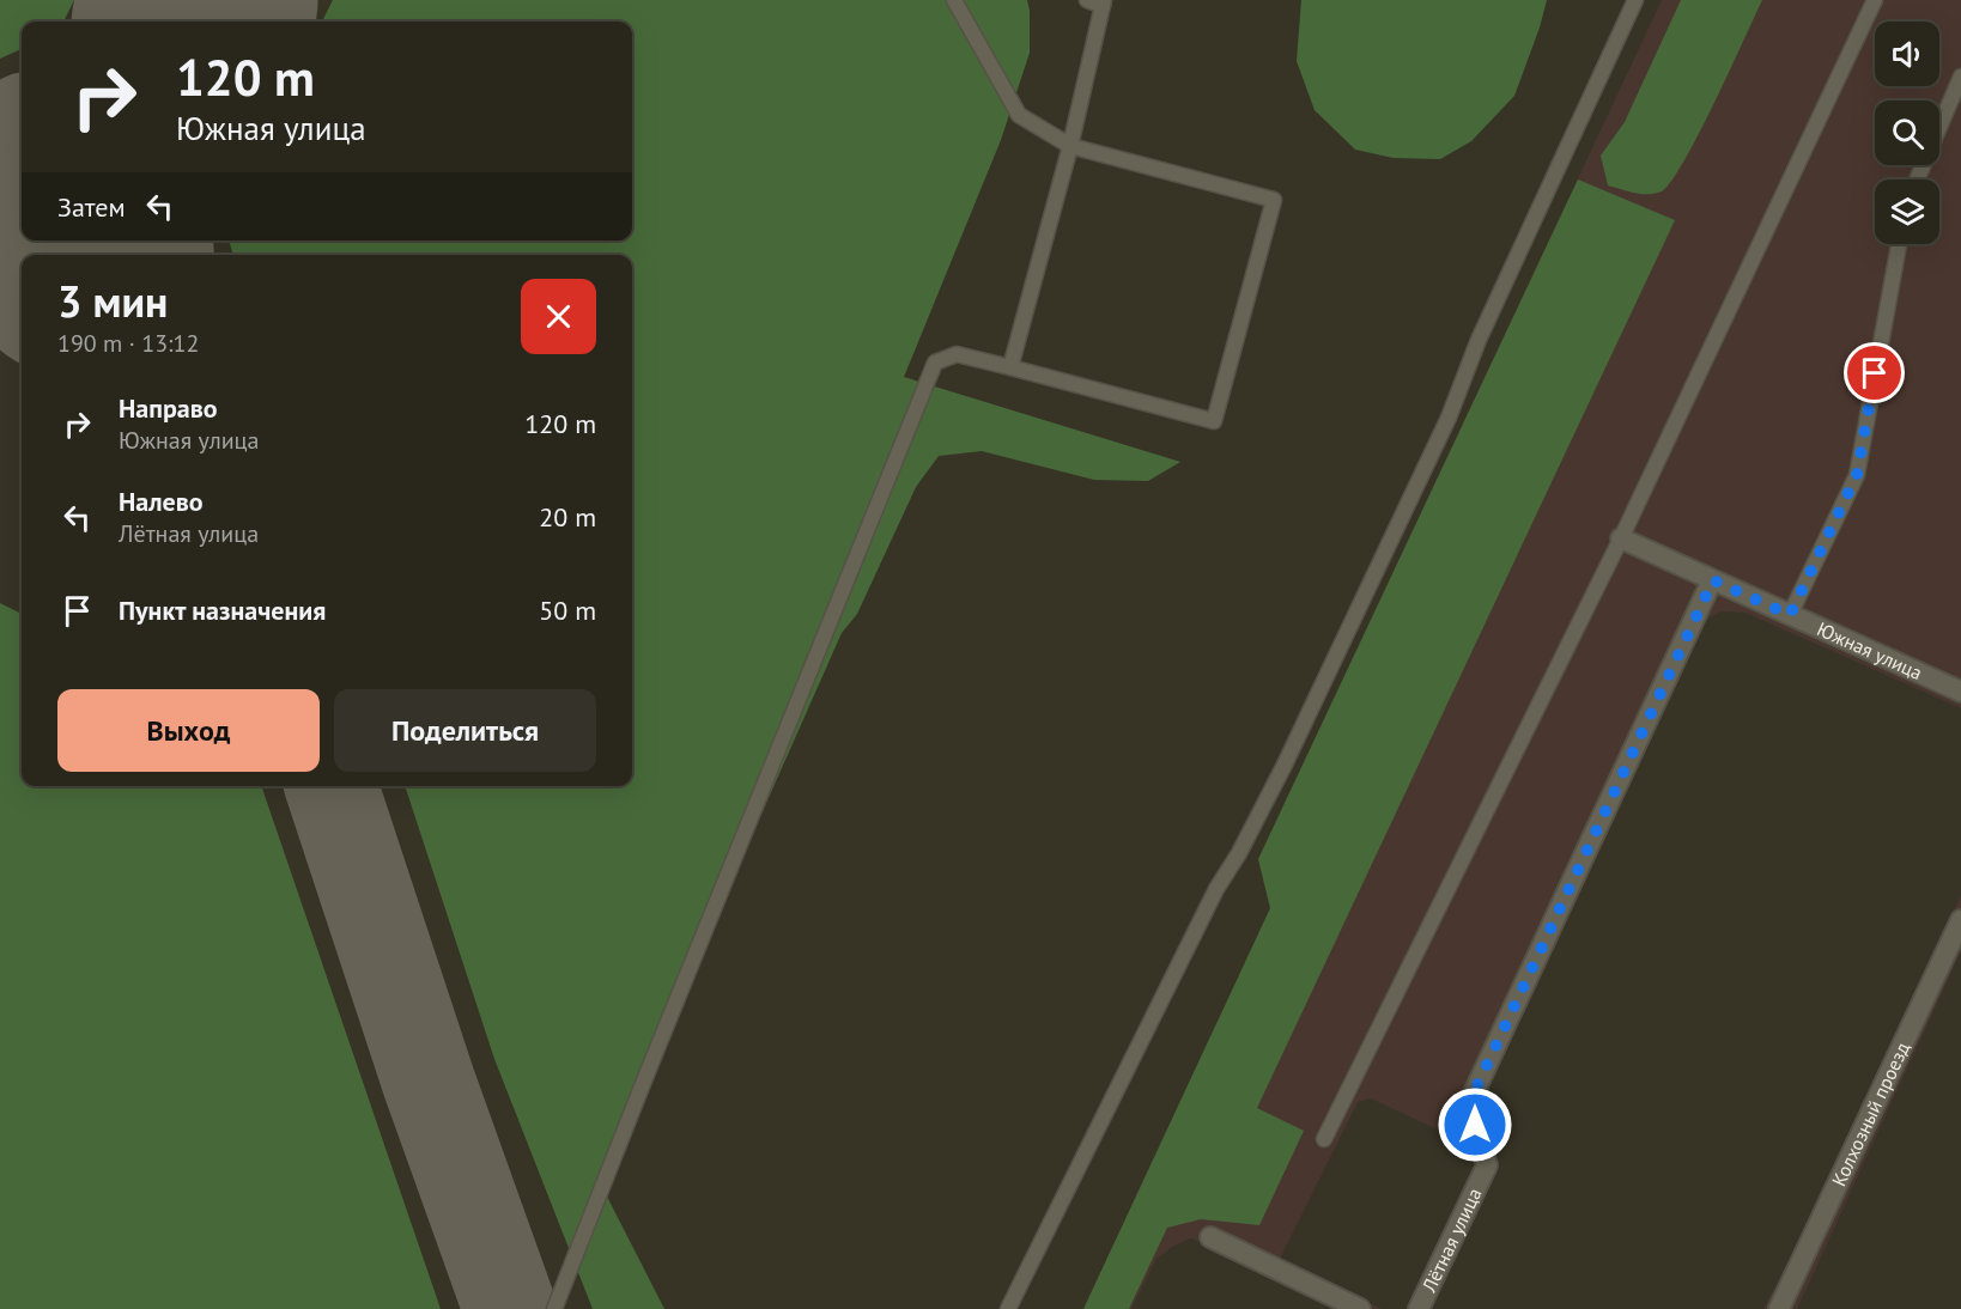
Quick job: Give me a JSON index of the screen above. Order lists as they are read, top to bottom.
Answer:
{
  "streets": {
    "street": ["Южная улица", "Колхозный проезд", "Лётная улица"]
  },
  "crossings": [
    ["Южная улица", "Лётная улица"]
  ],
  "page": {
    "turn": ["120 m", "Южная улица"],
    "then": "Затем",
    "heading": ["3 мин", "190 m · 13:12"],
    "list": [
      {
        "name": "Направо",
        "note": "Южная улица",
        "value": "120 m"
      },
      {
        "name": "Налево",
        "note": "Лётная улица",
        "value": "20 m"
      },
      {
        "name": "Пункт назначения",
        "value": "50 m"
      }
    ],
    "buttons": ["Выход", "Поделиться"]
  }
}
